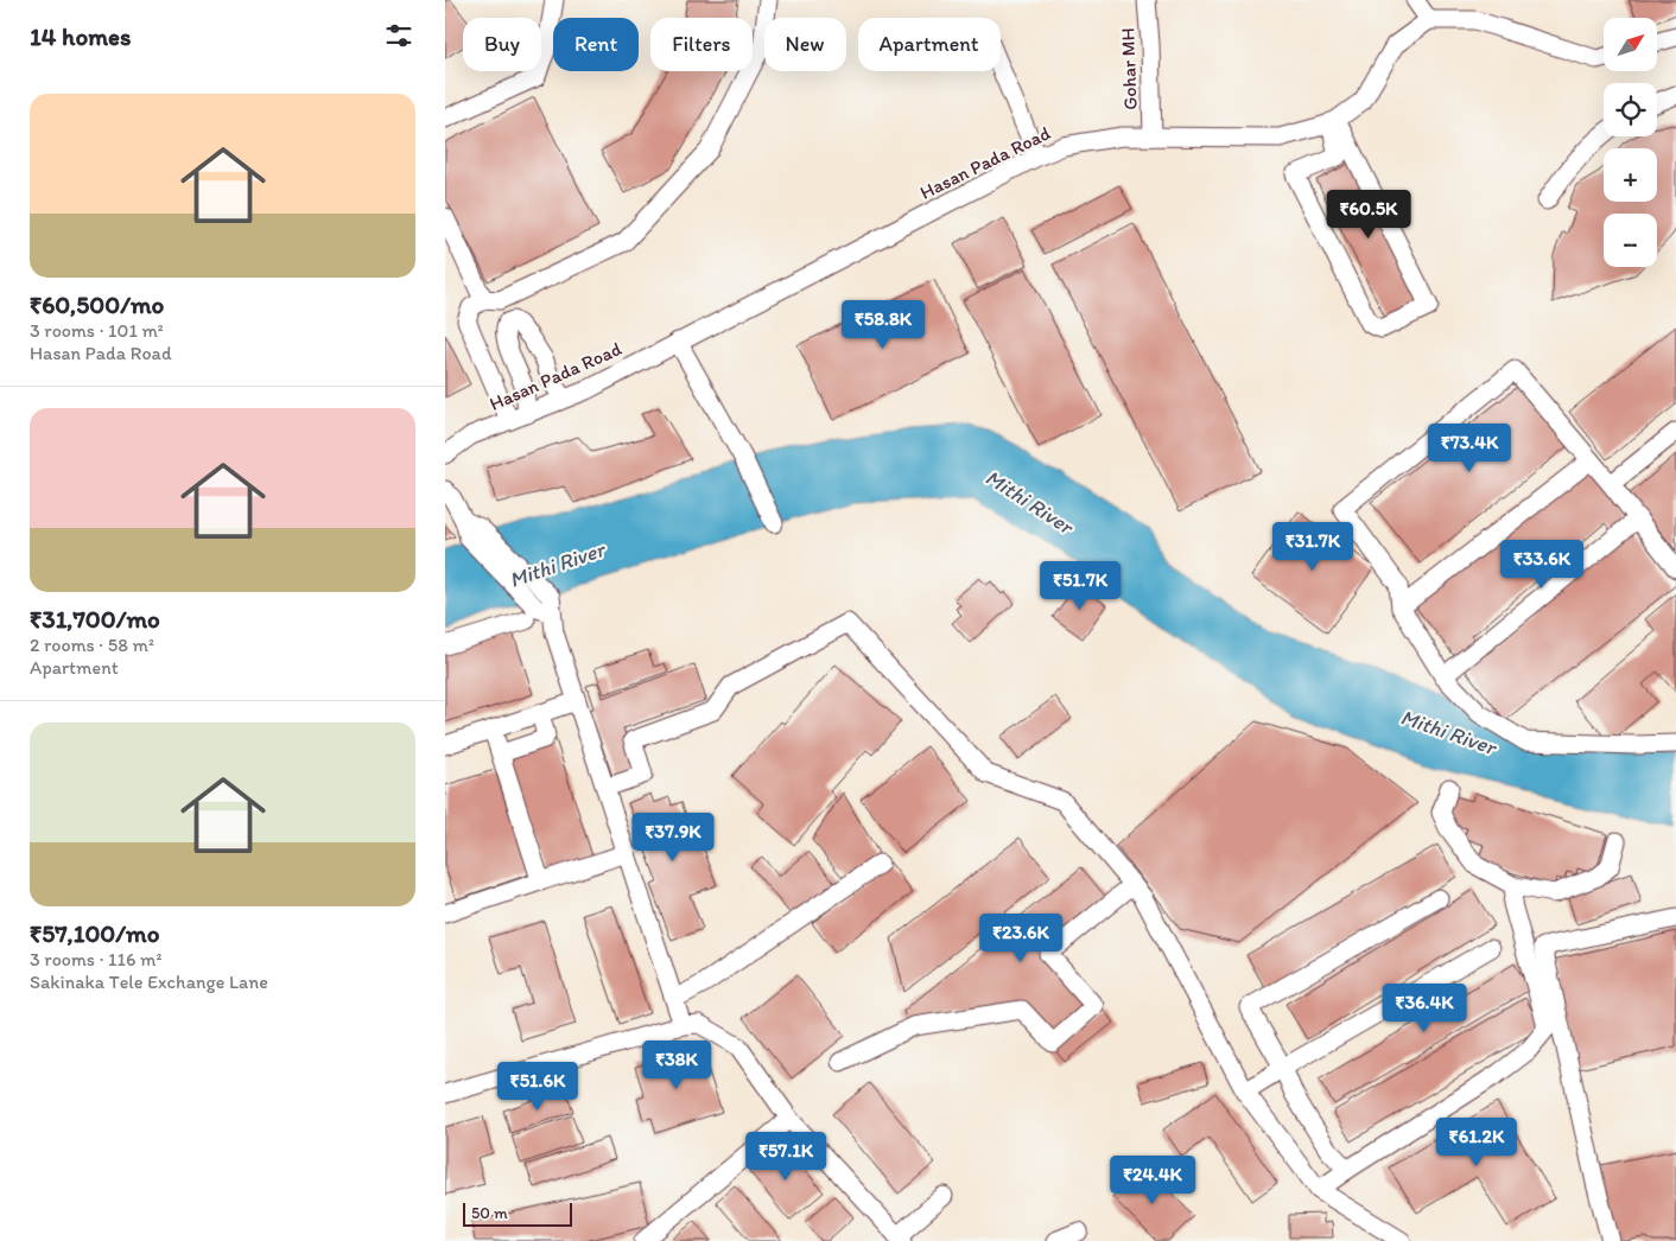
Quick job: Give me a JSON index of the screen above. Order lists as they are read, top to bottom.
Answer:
{
  "streets": {
    "street": ["Gohar MH", "Hasan Pada Road"]
  },
  "crossings": [
    ["Gohar MH", "Hasan Pada Road"]
  ],
  "water": ["Mithi River"],
  "scale_bar": "50 m",
  "north": "top right",
  "page": {
    "heading": "14 homes",
    "map_buttons": ["+", "−"],
    "chip": [
      "Buy",
      "Rent",
      "Filters",
      "New",
      "Apartment"
    ],
    "list": [
      {
        "name": "₹60,500/mo",
        "note": "3 rooms · 101 m² · Hasan Pada Road"
      },
      {
        "name": "₹31,700/mo",
        "note": "2 rooms · 58 m² · Apartment"
      },
      {
        "name": "₹57,100/mo",
        "note": "3 rooms · 116 m² · Sakinaka Tele Exchange Lane"
      }
    ],
    "price": [
      "₹60.5K",
      "₹58.8K",
      "₹73.4K",
      "₹31.7K",
      "₹33.6K",
      "₹51.7K",
      "₹37.9K",
      "₹23.6K",
      "₹36.4K",
      "₹38K",
      "₹51.6K",
      "₹61.2K",
      "₹57.1K",
      "₹24.4K"
    ],
    "scale": "50 m"
  }
}
